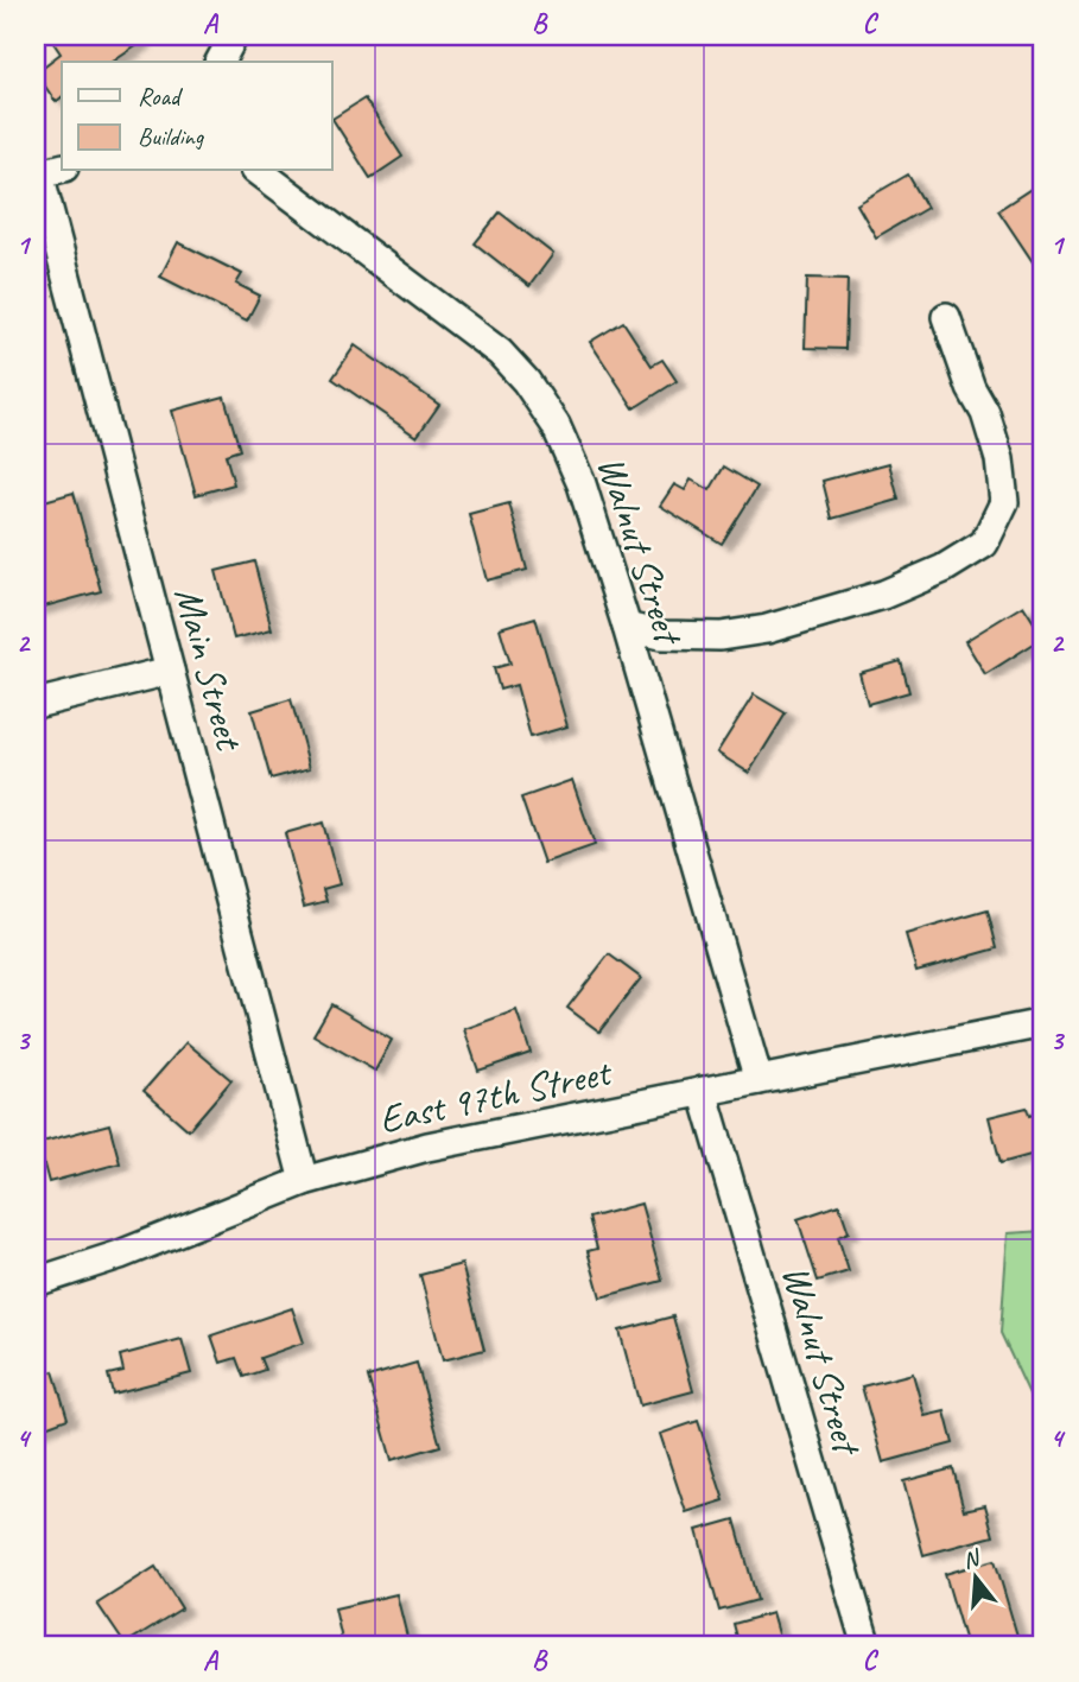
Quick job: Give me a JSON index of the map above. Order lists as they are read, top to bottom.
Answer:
{
  "streets": {
    "street": ["Walnut Street", "Main Street", "East 97th Street"]
  },
  "crossings": [
    ["Walnut Street", "East 97th Street"],
    ["Main Street", "East 97th Street"]
  ],
  "legend": ["Road", "Building"],
  "north": "top",
  "grid": {
    "columns": ["A", "B", "C"],
    "rows": [
      "1",
      "2",
      "3",
      "4"
    ]
  }
}
